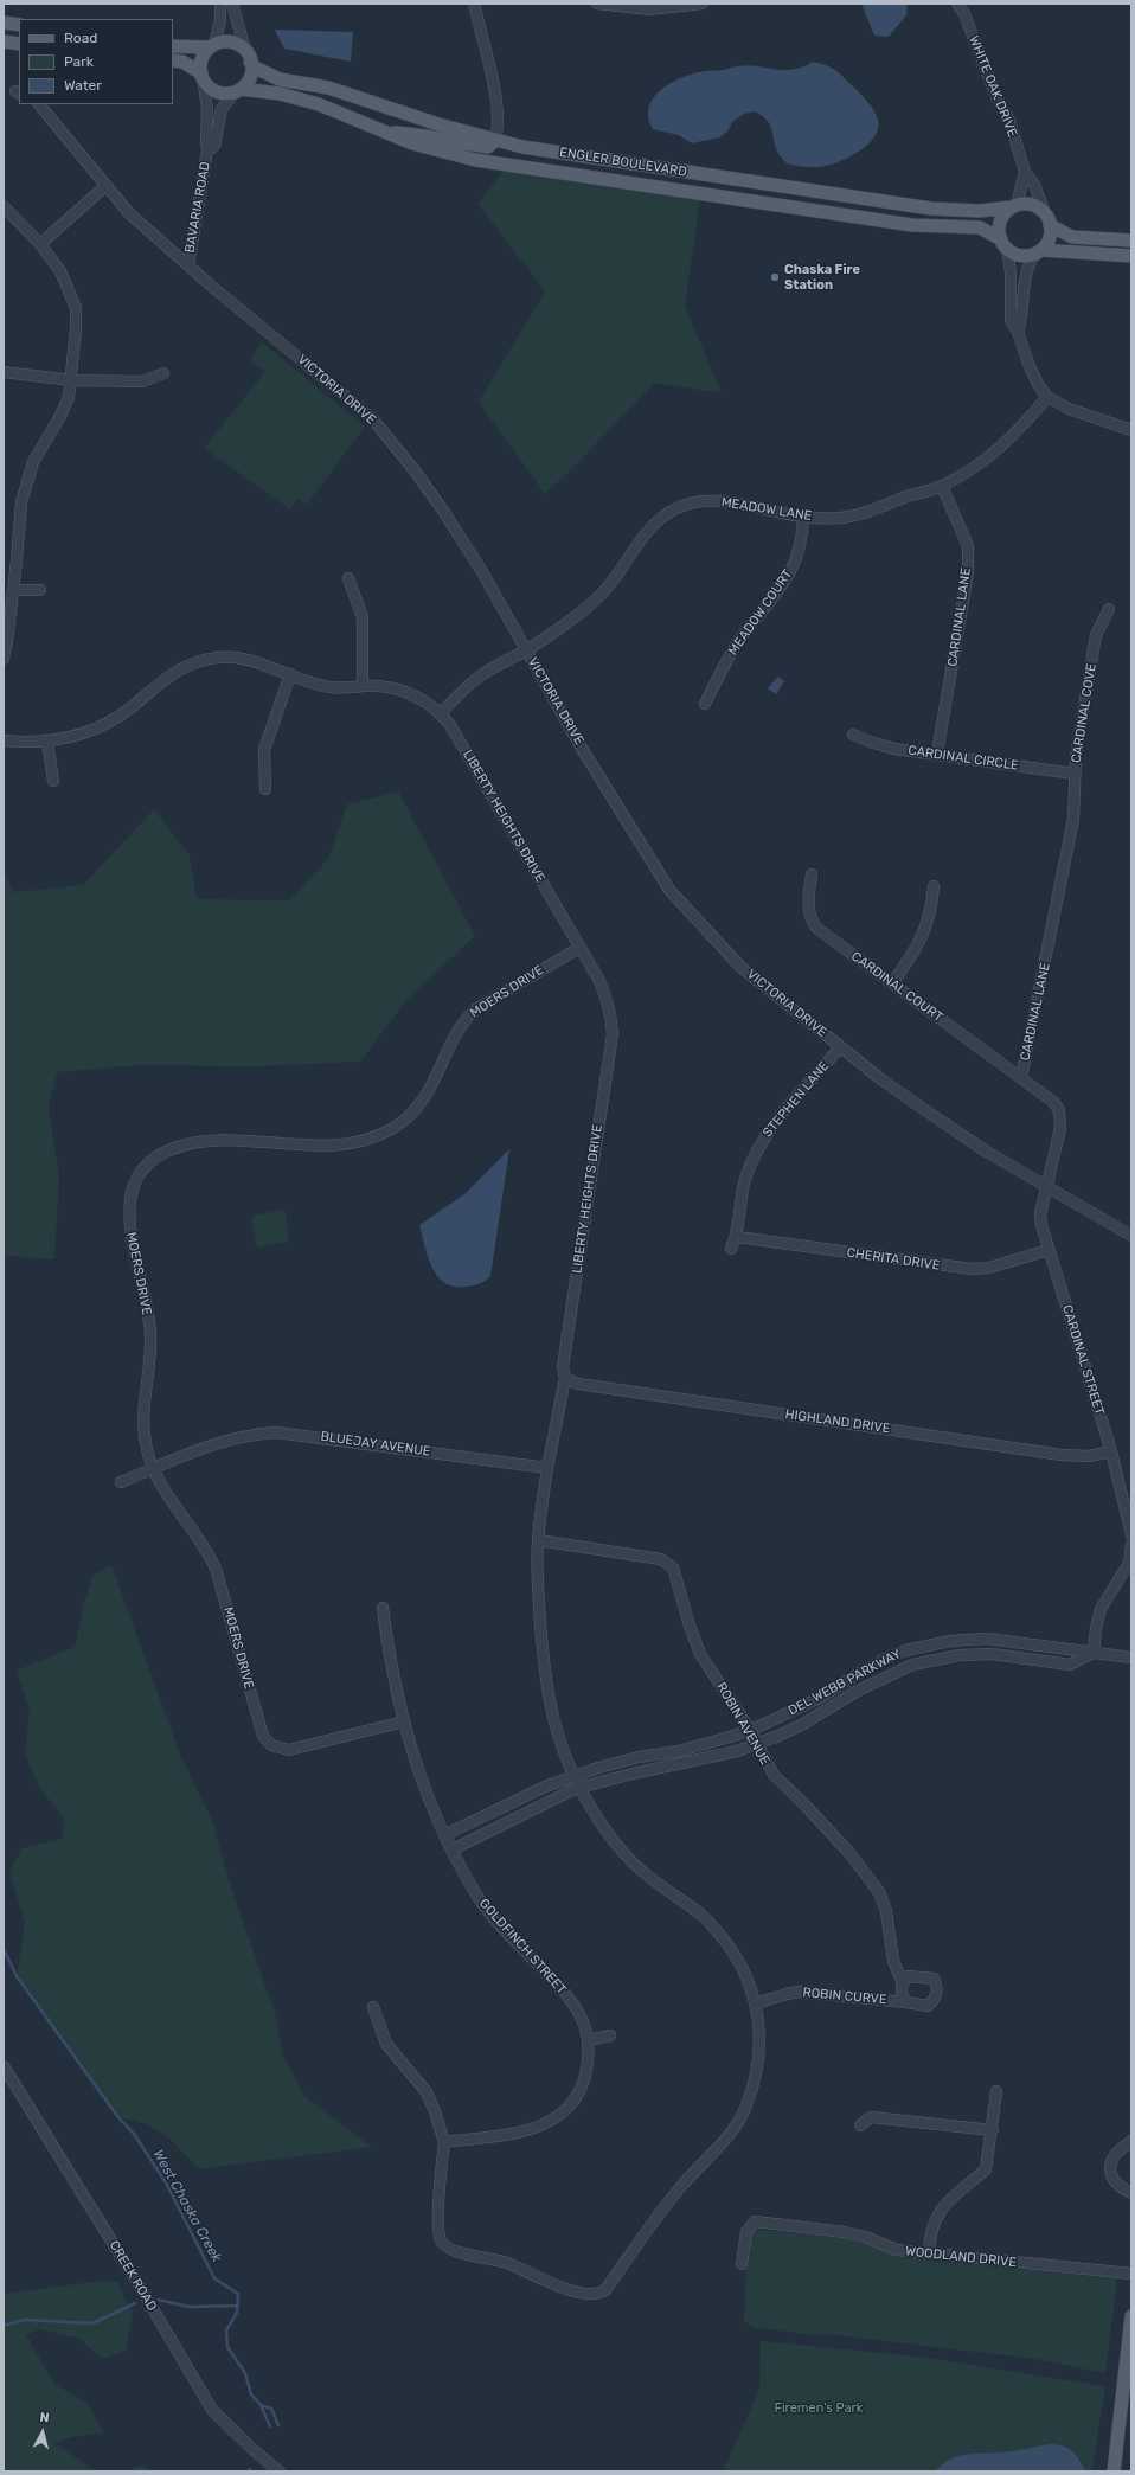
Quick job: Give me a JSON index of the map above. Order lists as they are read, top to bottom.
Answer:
{
  "streets": {
    "main road": ["ENGLER BOULEVARD"],
    "street": [
      "WHITE OAK DRIVE",
      "BAVARIA ROAD",
      "VICTORIA DRIVE",
      "MEADOW LANE",
      "MEADOW COURT",
      "CARDINAL LANE",
      "CARDINAL COVE",
      "CARDINAL CIRCLE",
      "LIBERTY HEIGHTS DRIVE",
      "CARDINAL COURT",
      "MOERS DRIVE",
      "STEPHEN LANE",
      "CHERITA DRIVE",
      "CARDINAL STREET",
      "HIGHLAND DRIVE",
      "BLUEJAY AVENUE",
      "DEL WEBB PARKWAY",
      "ROBIN AVENUE",
      "GOLDFINCH STREET",
      "ROBIN CURVE",
      "WOODLAND DRIVE",
      "CREEK ROAD"
    ]
  },
  "crossings": [
    ["WHITE OAK DRIVE", "ENGLER BOULEVARD"],
    ["ENGLER BOULEVARD", "BAVARIA ROAD"],
    ["BAVARIA ROAD", "VICTORIA DRIVE"],
    ["VICTORIA DRIVE", "MEADOW LANE"],
    ["VICTORIA DRIVE", "CARDINAL LANE"],
    ["VICTORIA DRIVE", "STEPHEN LANE"],
    ["VICTORIA DRIVE", "CARDINAL STREET"],
    ["MEADOW LANE", "MEADOW COURT"],
    ["MEADOW LANE", "CARDINAL LANE"],
    ["MEADOW LANE", "LIBERTY HEIGHTS DRIVE"],
    ["CARDINAL LANE", "CARDINAL COVE"],
    ["CARDINAL LANE", "CARDINAL CIRCLE"],
    ["CARDINAL LANE", "CARDINAL COURT"],
    ["CARDINAL LANE", "CARDINAL STREET"],
    ["CARDINAL COVE", "CARDINAL CIRCLE"],
    ["LIBERTY HEIGHTS DRIVE", "MOERS DRIVE"],
    ["LIBERTY HEIGHTS DRIVE", "HIGHLAND DRIVE"],
    ["MOERS DRIVE", "BLUEJAY AVENUE"],
    ["MOERS DRIVE", "GOLDFINCH STREET"],
    ["STEPHEN LANE", "CHERITA DRIVE"],
    ["CHERITA DRIVE", "CARDINAL STREET"],
    ["CARDINAL STREET", "HIGHLAND DRIVE"],
    ["DEL WEBB PARKWAY", "ROBIN AVENUE"],
    ["DEL WEBB PARKWAY", "GOLDFINCH STREET"],
    ["ROBIN AVENUE", "ROBIN CURVE"]
  ],
  "water": ["West Chaska Creek"],
  "parks": ["Firemen's Park"],
  "places": ["Chaska Fire Station"],
  "legend": ["Road", "Park", "Water"],
  "north": "top"
}
